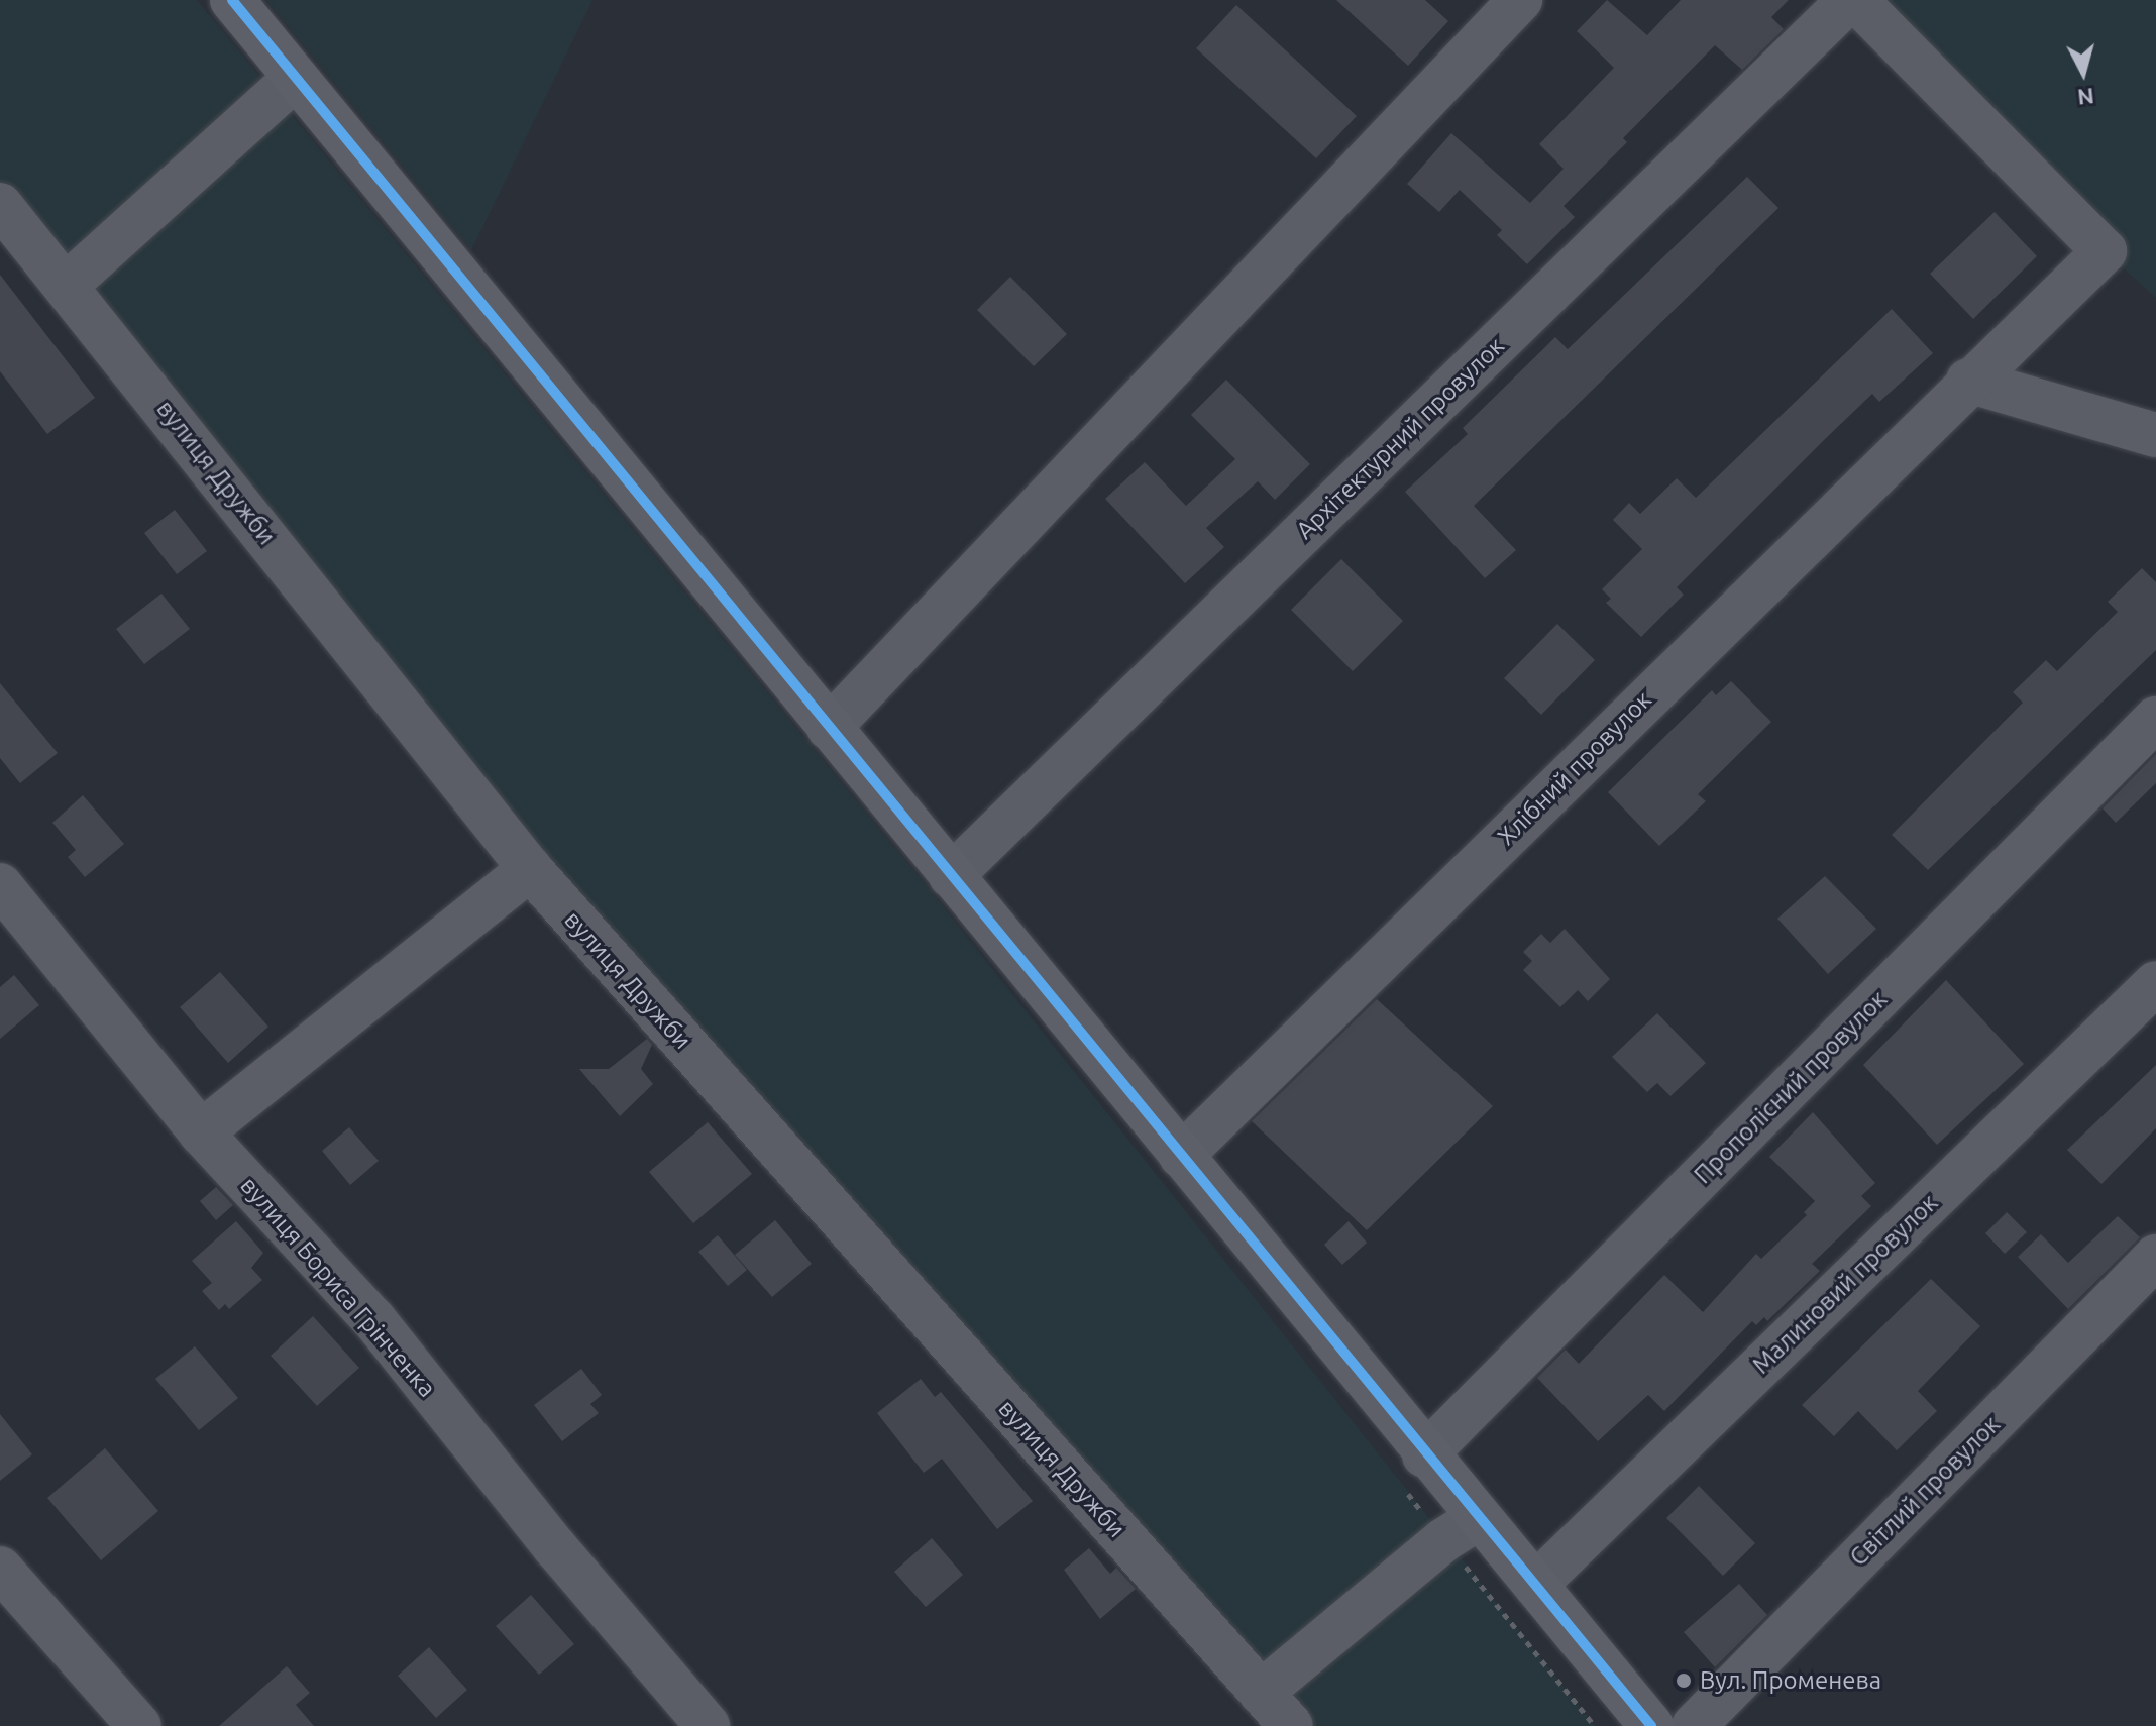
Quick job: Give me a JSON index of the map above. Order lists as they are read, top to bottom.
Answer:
{
  "streets": {
    "street": [
      "Архітектурний провулок",
      "вулиця Дружби",
      "Хлібний провулок",
      "Прополісний провулок",
      "Малиновий провулок",
      "вулиця Бориса Грінченка",
      "Світлий провулок"
    ]
  },
  "places": ["Вул. Променева"],
  "north": "bottom"
}
